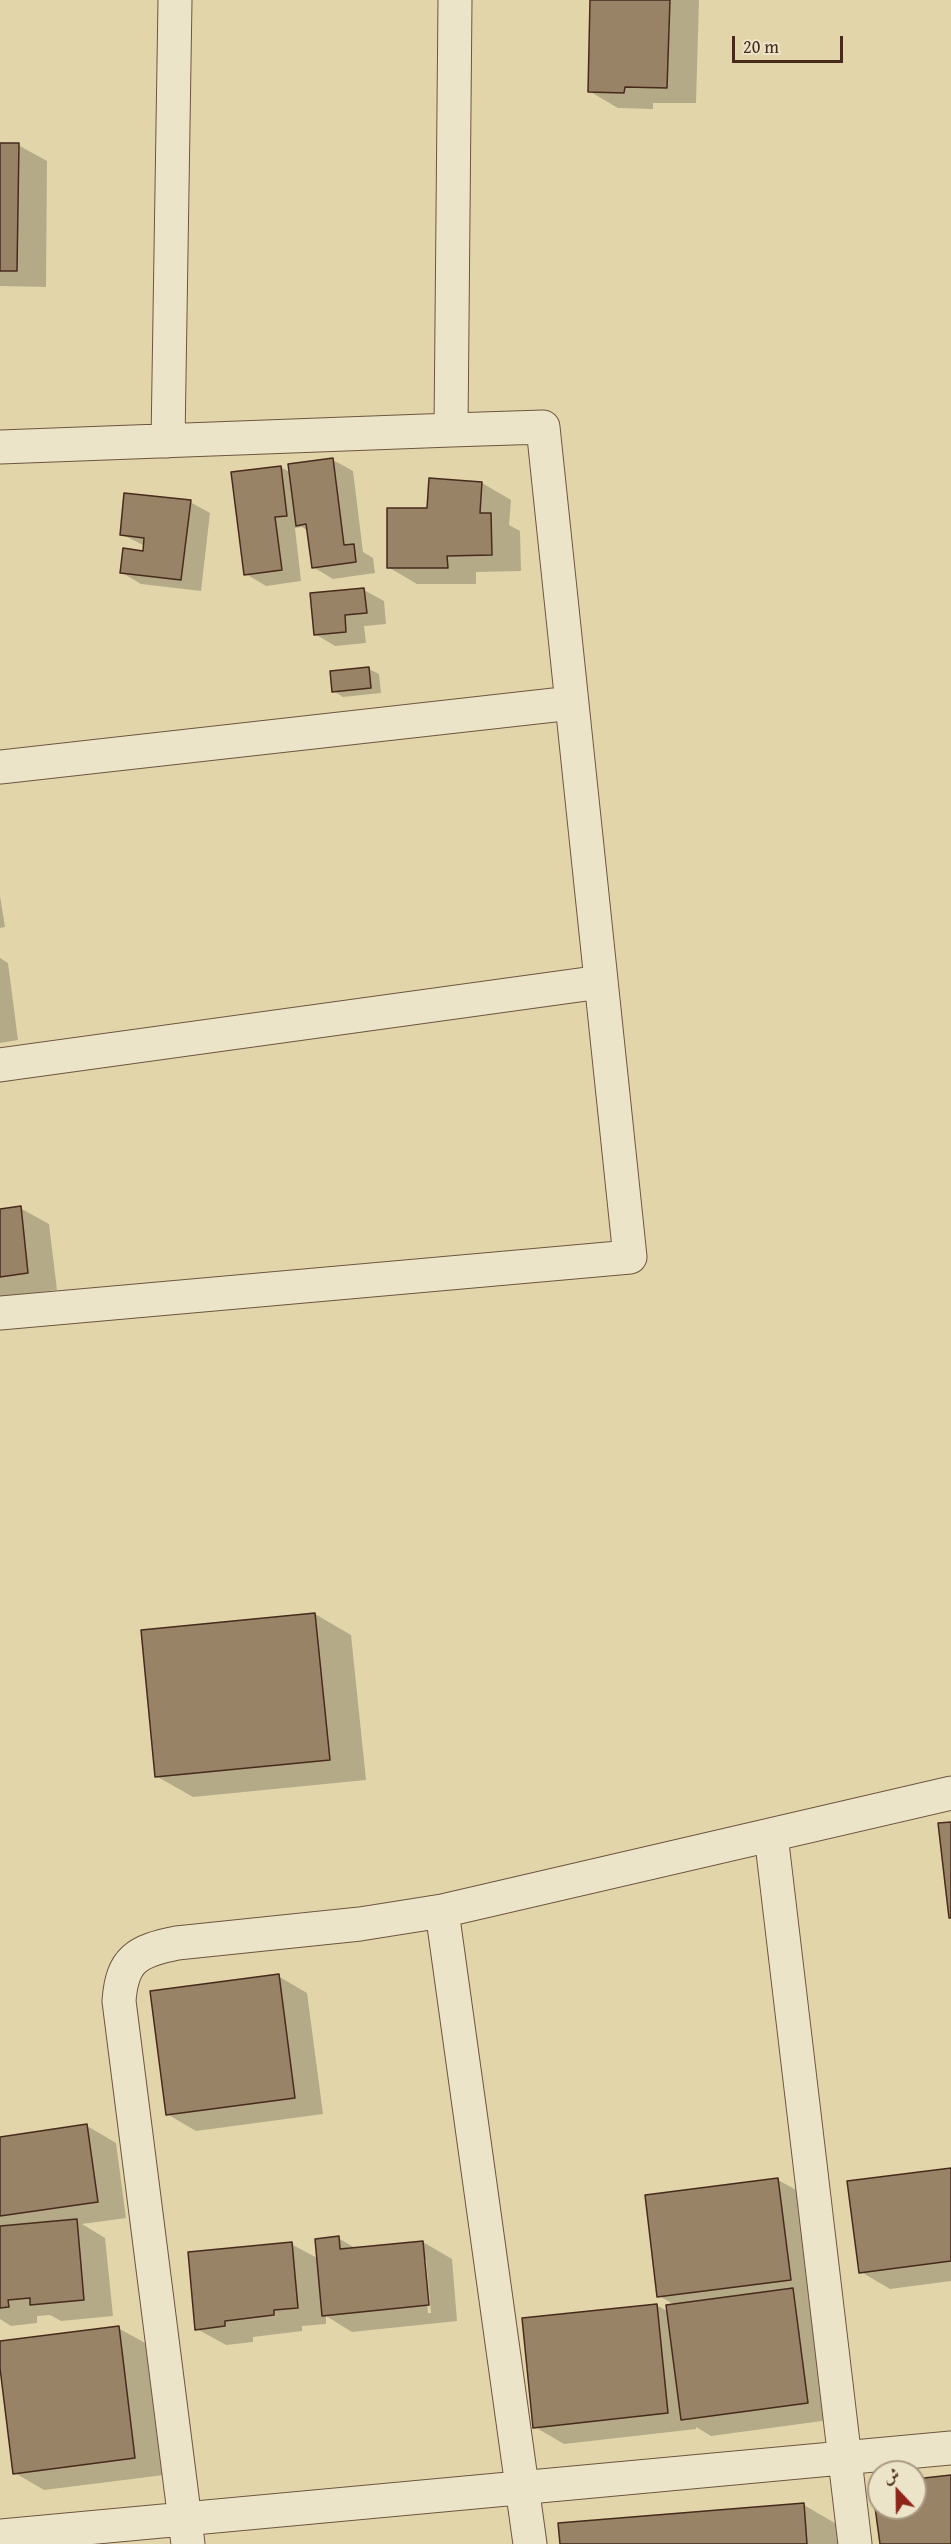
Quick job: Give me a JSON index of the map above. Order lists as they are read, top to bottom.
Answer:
{
  "scale_bar": "20 m",
  "north": "top"
}
